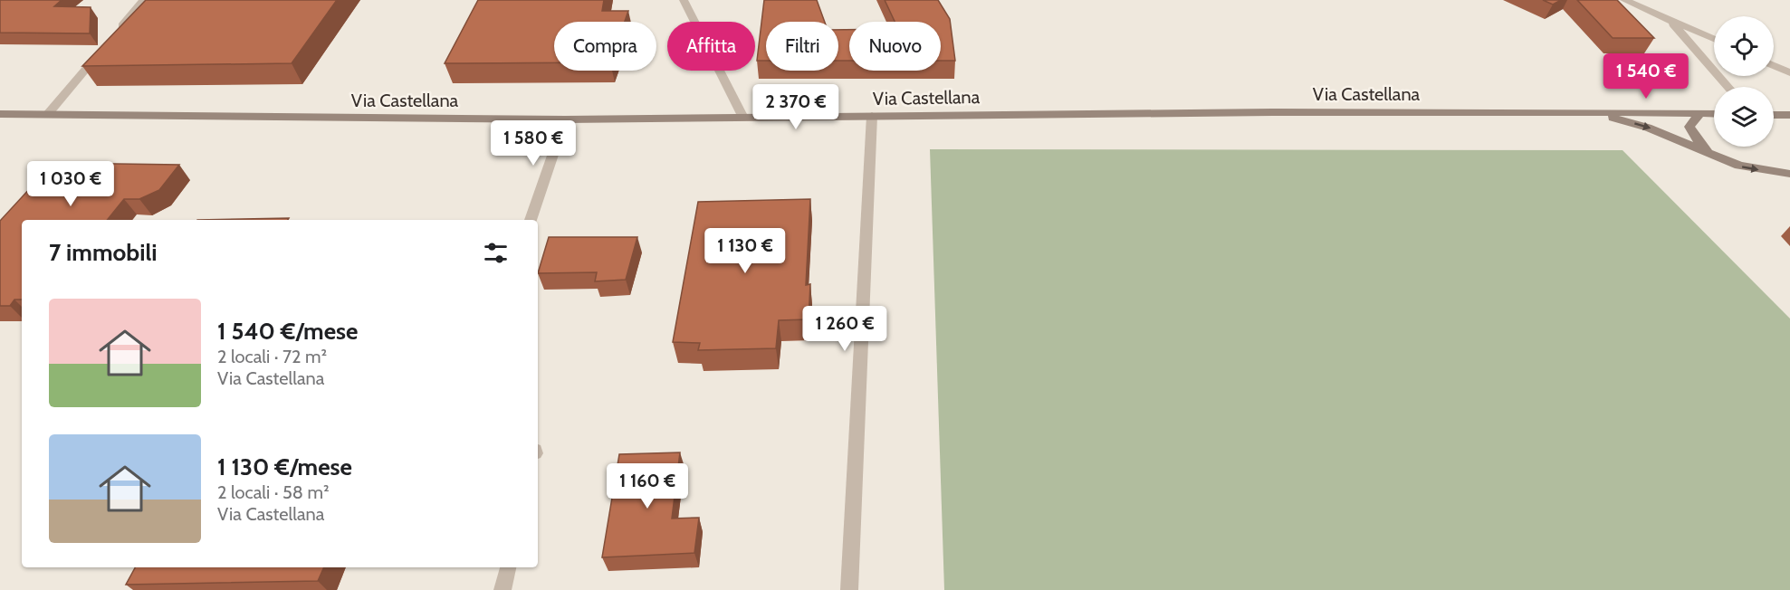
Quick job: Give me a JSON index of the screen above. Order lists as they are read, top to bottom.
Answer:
{
  "streets": {
    "main road": ["Via Castellana"]
  },
  "page": {
    "chip": [
      "Compra",
      "Affitta",
      "Filtri",
      "Nuovo"
    ],
    "price": [
      "1 540 €",
      "2 370 €",
      "1 580 €",
      "1 030 €",
      "1 130 €",
      "1 260 €",
      "1 160 €"
    ],
    "heading": "7 immobili",
    "list": [
      {
        "name": "1 540 €/mese",
        "note": "2 locali · 72 m² · Via Castellana"
      },
      {
        "name": "1 130 €/mese",
        "note": "2 locali · 58 m² · Via Castellana"
      }
    ]
  }
}
